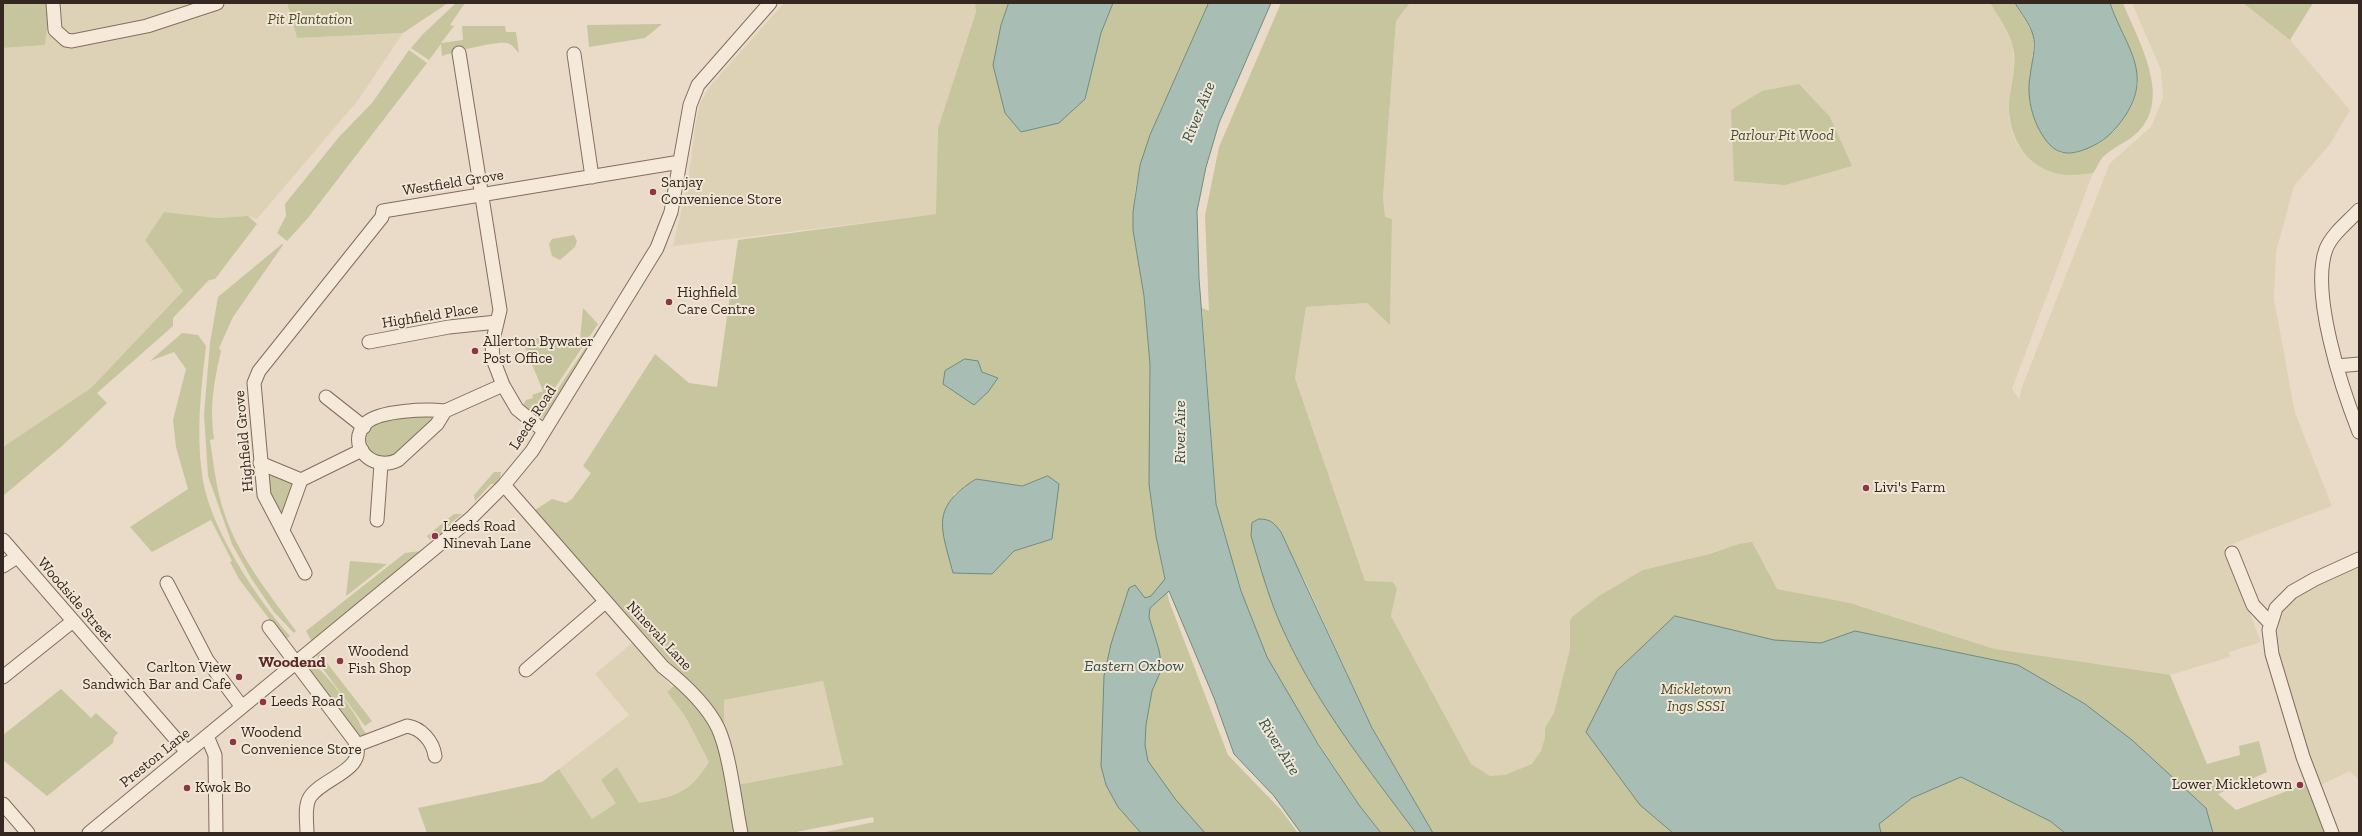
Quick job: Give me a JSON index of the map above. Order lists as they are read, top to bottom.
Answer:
{
  "streets": {
    "street": [
      "Westfield Grove",
      "Highfield Place",
      "Leeds Road",
      "Highfield Grove",
      "Woodside Street",
      "Ninevah Lane",
      "Preston Lane"
    ]
  },
  "crossings": [
    ["Westfield Grove", "Leeds Road"],
    ["Westfield Grove", "Highfield Grove"],
    ["Leeds Road", "Ninevah Lane"],
    ["Leeds Road", "Preston Lane"],
    ["Woodside Street", "Preston Lane"]
  ],
  "districts": ["Woodend"],
  "water": ["River Aire", "Eastern Oxbow"],
  "parks": ["Pit Plantation", "Parlour Pit Wood", "Mickletown Ings SSSI"],
  "places": [
    "Sanjay Convenience Store",
    "Highfield Care Centre",
    "Allerton Bywater Post Office",
    "Livi's Farm",
    "Leeds Road Ninevah Lane",
    "Woodend Fish Shop",
    "Carlton View Sandwich Bar and Cafe",
    "Leeds Road",
    "Woodend Convenience Store",
    "Lower Mickletown",
    "Kwok Bo"
  ]
}
